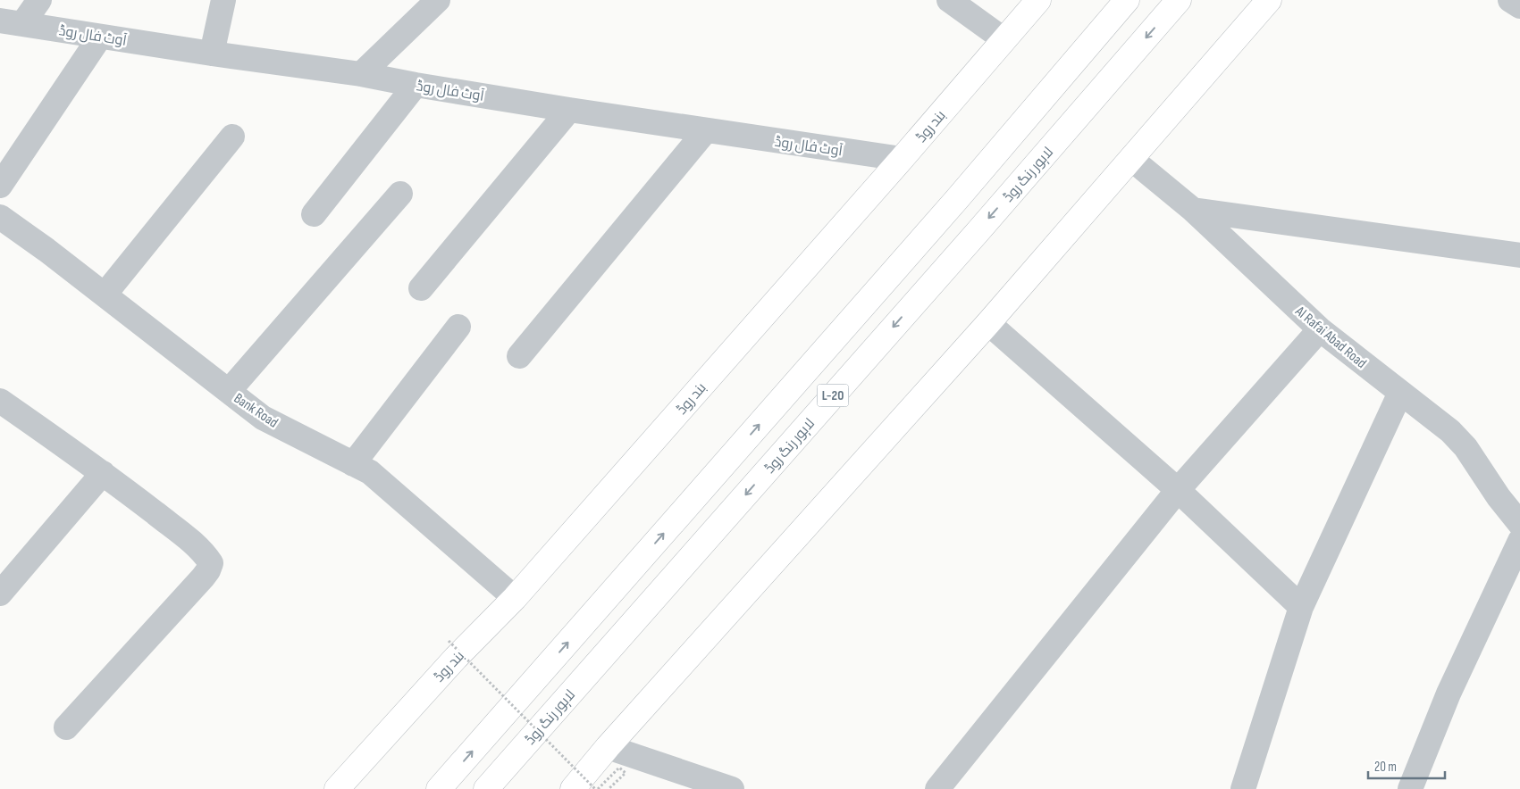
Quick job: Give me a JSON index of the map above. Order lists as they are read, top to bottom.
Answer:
{
  "streets": {
    "main road": ["بند روڈ", "لاہور رنگ روڈ", "L-20"],
    "street": ["آوٹ فال روڈ", "Al Rafai Abad Road", "Bank Road"]
  },
  "crossings": [
    ["آوٹ فال روڈ", "بند روڈ"],
    ["بند روڈ", "Bank Road"]
  ],
  "scale_bar": "20 m"
}
